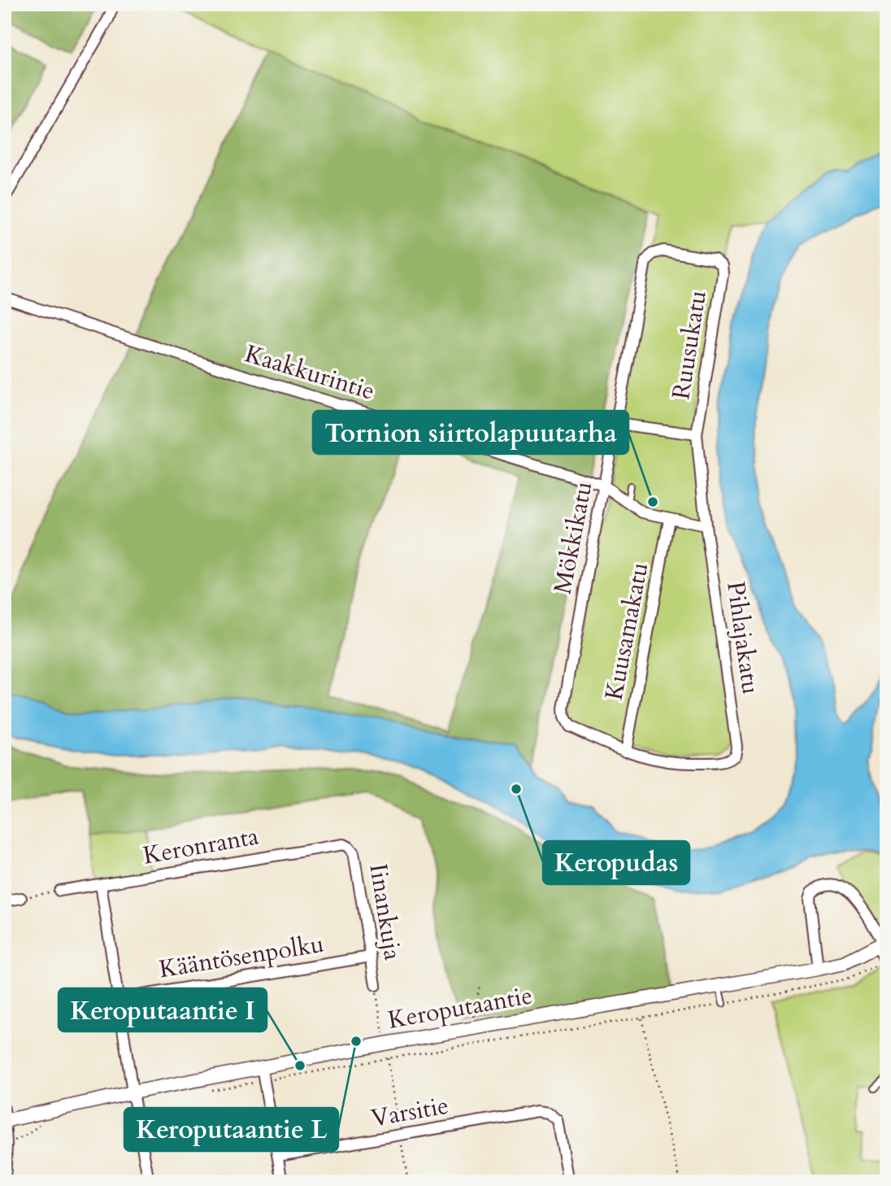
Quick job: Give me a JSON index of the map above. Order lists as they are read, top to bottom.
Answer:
{
  "streets": {
    "street": [
      "Ruusukatu",
      "Kaakkurintie",
      "Mökkikatu",
      "Kuusamakatu",
      "Pihlajakatu",
      "Keronranta",
      "Iinankuja",
      "Kääntösenpolku",
      "Keroputaantie",
      "Varsitie"
    ]
  },
  "crossings": [
    ["Ruusukatu", "Mökkikatu"],
    ["Kaakkurintie", "Mökkikatu"],
    ["Mökkikatu", "Kuusamakatu"],
    ["Mökkikatu", "Pihlajakatu"],
    ["Kuusamakatu", "Pihlajakatu"],
    ["Keronranta", "Iinankuja"],
    ["Iinankuja", "Kääntösenpolku"]
  ],
  "places": [
    "Tornion siirtolapuutarha",
    "Keropudas",
    "Keroputaantie L",
    "Keroputaantie I"
  ]
}
